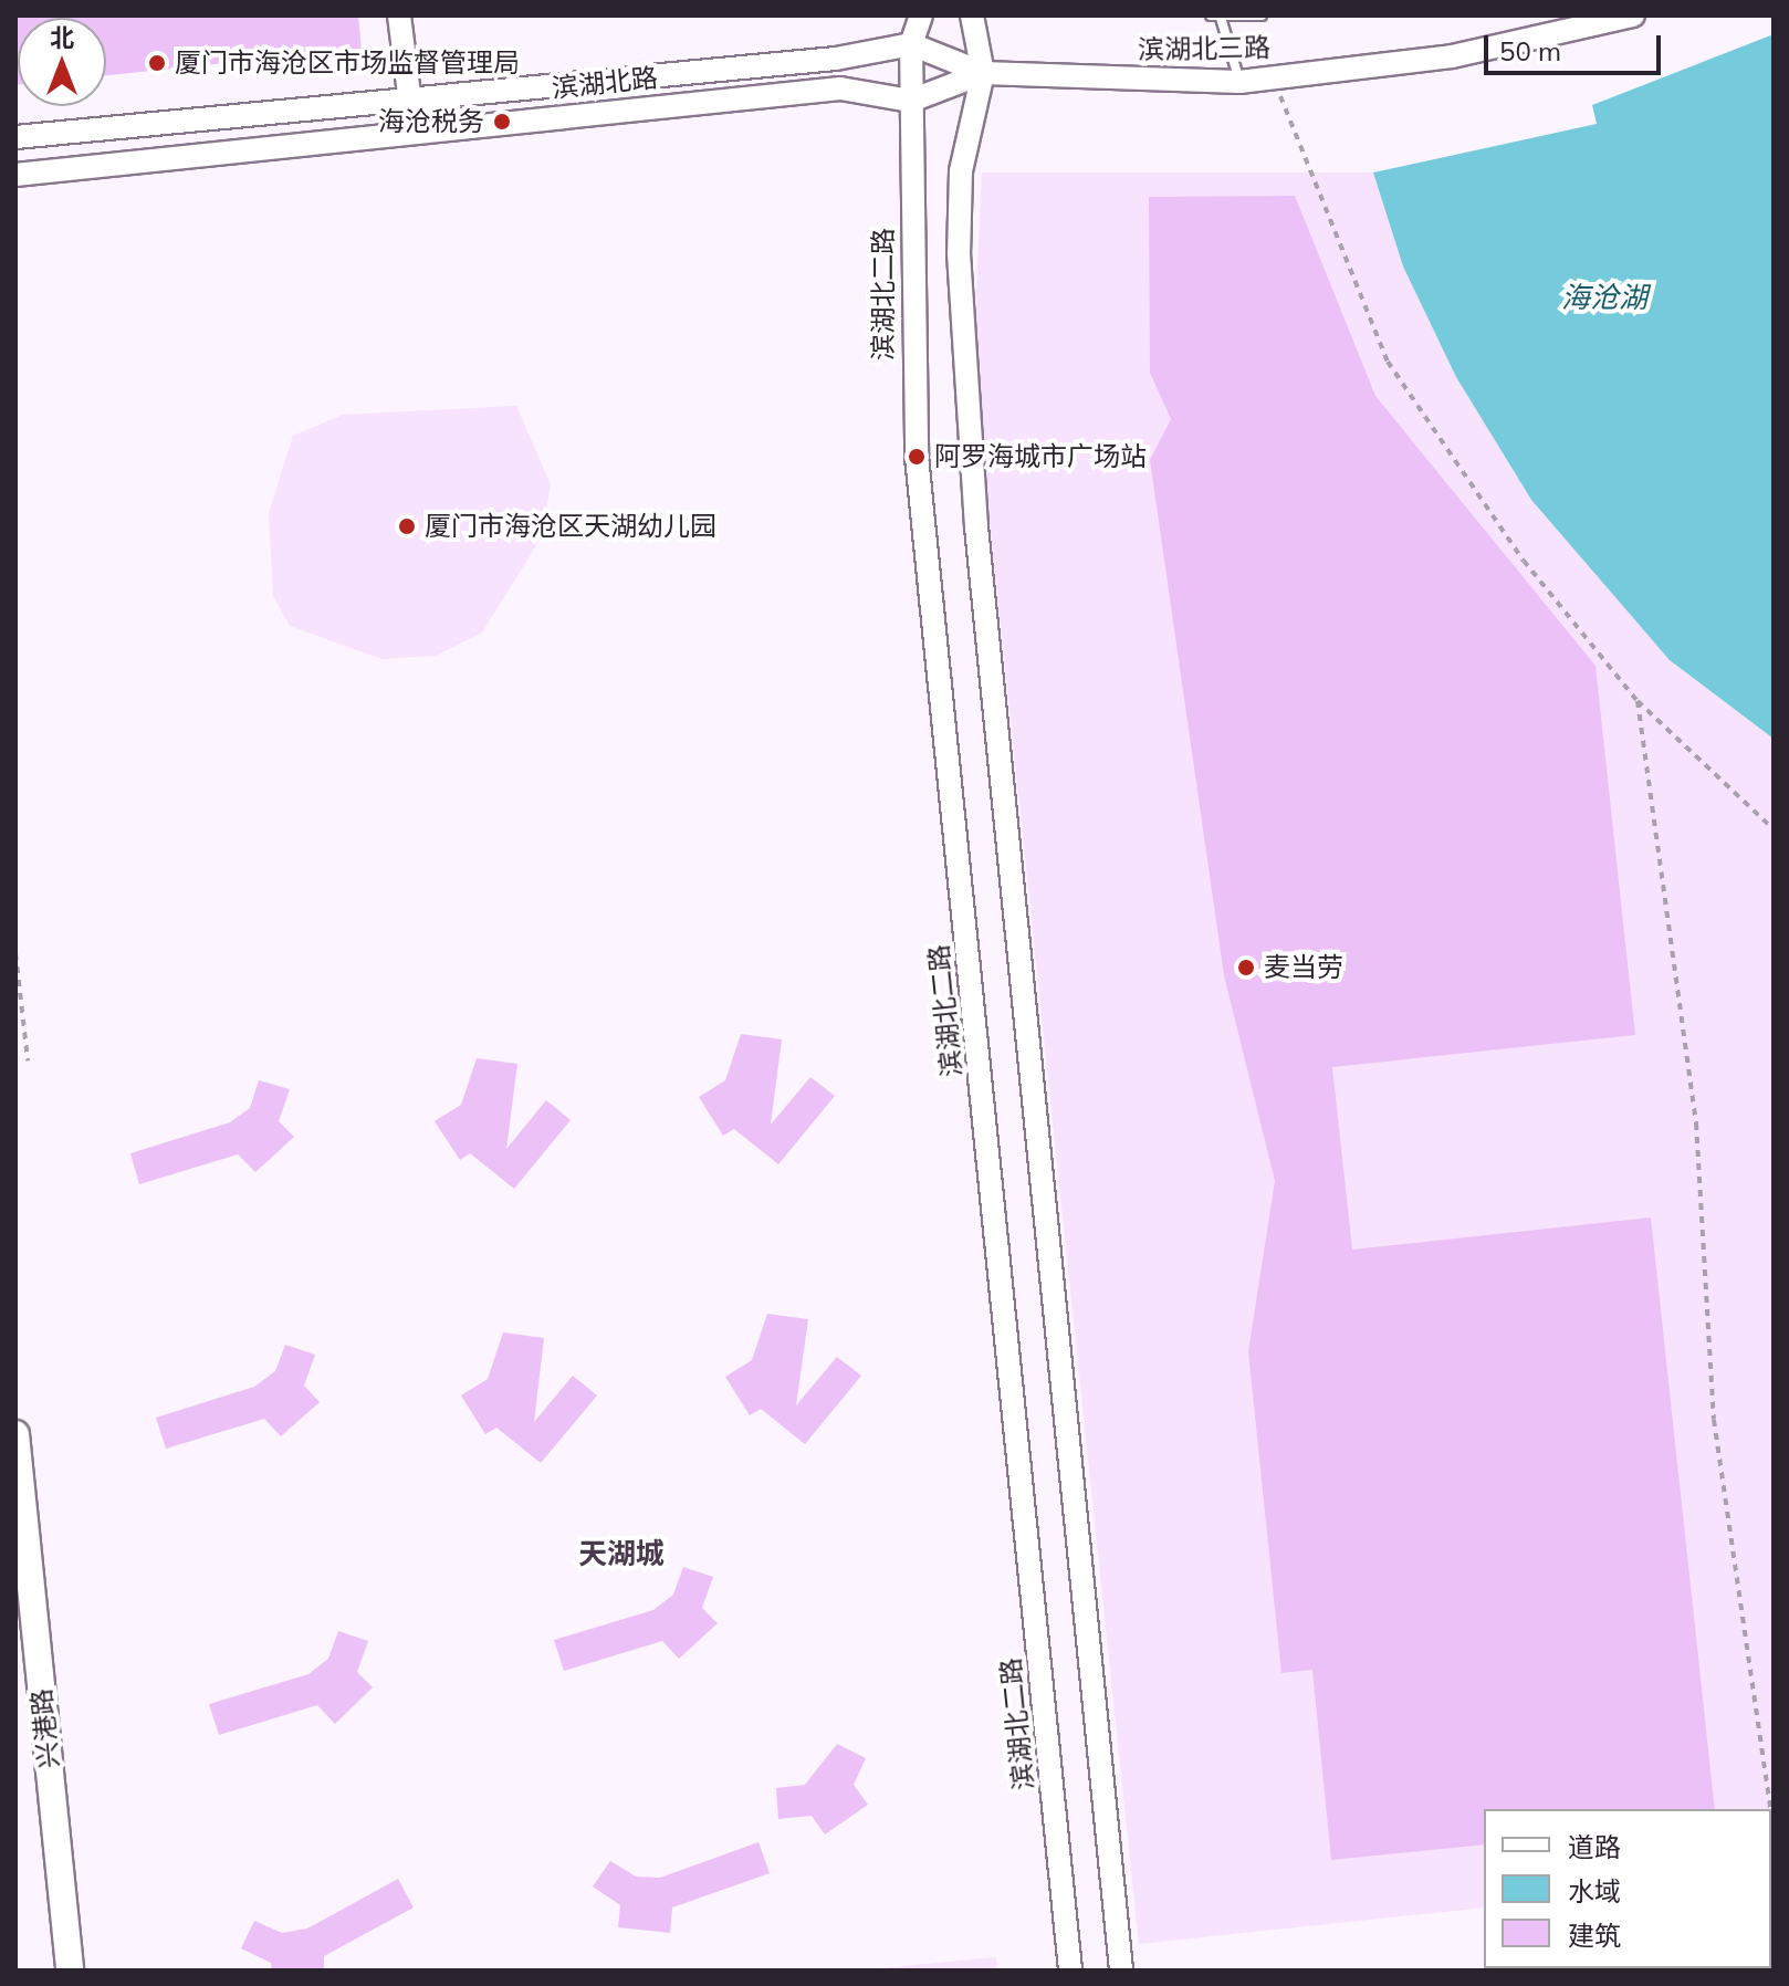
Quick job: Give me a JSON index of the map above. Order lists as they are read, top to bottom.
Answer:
{
  "streets": {
    "main road": ["兴港路"],
    "street": ["滨湖北三路", "滨湖北路", "滨湖北二路"]
  },
  "crossings": [
    ["滨湖北路", "滨湖北二路"]
  ],
  "districts": ["天湖城"],
  "water": ["海沧湖"],
  "places": [
    "厦门市海沧区市场监督管理局",
    "海沧税务",
    "阿罗海城市广场站",
    "厦门市海沧区天湖幼儿园",
    "麦当劳"
  ],
  "legend": ["道路", "水域", "建筑"],
  "scale_bar": "50 m",
  "north": "top"
}
